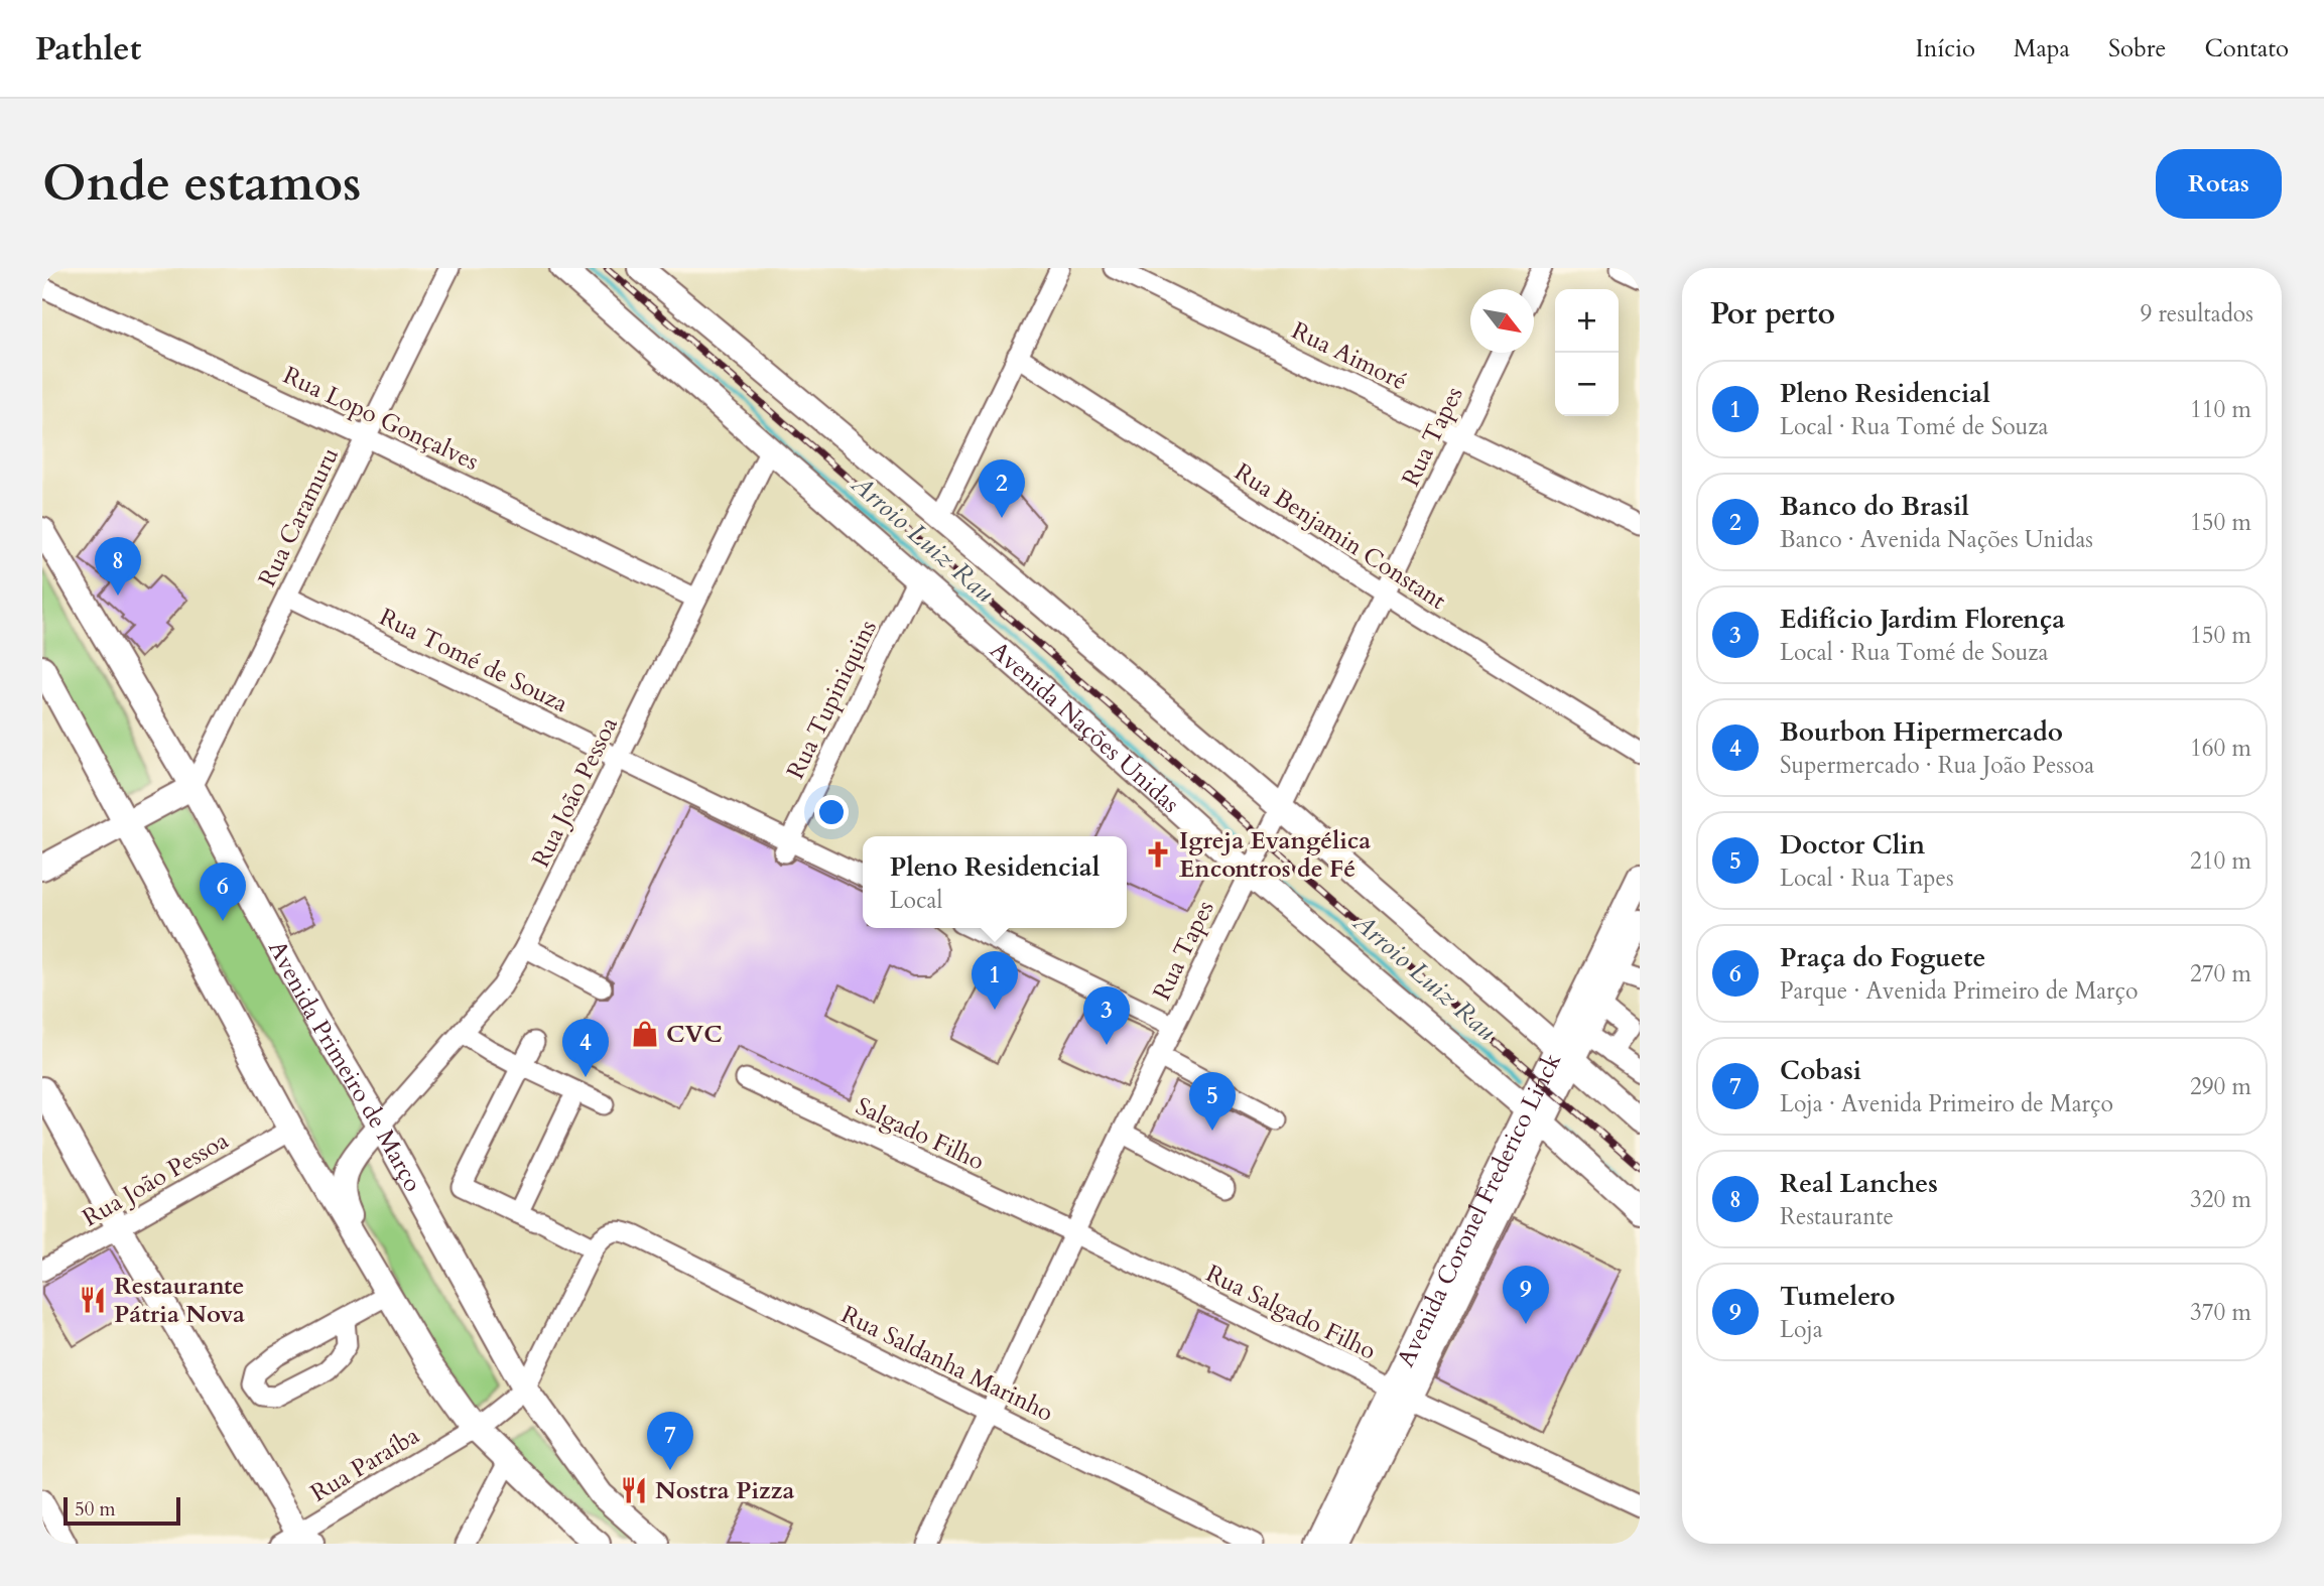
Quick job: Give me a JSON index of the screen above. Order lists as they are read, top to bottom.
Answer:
{
  "streets": {
    "main road": ["Avenida Nações Unidas", "Avenida Primeiro de Março", "Avenida Coronel Frederico Linck"],
    "street": [
      "Rua Aimoré",
      "Rua Lopo Gonçalves",
      "Rua Tapes",
      "Rua Caramuru",
      "Rua Benjamin Constant",
      "Rua Tomé de Souza",
      "Rua Tupiniquins",
      "Rua João Pessoa",
      "Salgado Filho",
      "Rua Salgado Filho",
      "Rua Saldanha Marinho",
      "Rua Paraíba"
    ]
  },
  "crossings": [
    ["Rua Aimoré", "Rua Tapes"],
    ["Rua Lopo Gonçalves", "Rua Caramuru"],
    ["Rua Lopo Gonçalves", "Rua João Pessoa"],
    ["Rua Tapes", "Rua Benjamin Constant"],
    ["Rua Tapes", "Avenida Nações Unidas"],
    ["Rua Tapes", "Salgado Filho"],
    ["Rua Tapes", "Rua Salgado Filho"],
    ["Rua Tapes", "Rua Saldanha Marinho"],
    ["Rua Caramuru", "Rua Tomé de Souza"],
    ["Rua Caramuru", "Avenida Primeiro de Março"],
    ["Rua Tomé de Souza", "Rua Tupiniquins"],
    ["Rua Tomé de Souza", "Rua João Pessoa"],
    ["Rua Tupiniquins", "Avenida Nações Unidas"],
    ["Avenida Nações Unidas", "Rua João Pessoa"],
    ["Avenida Nações Unidas", "Avenida Coronel Frederico Linck"],
    ["Rua João Pessoa", "Avenida Primeiro de Março"],
    ["Avenida Primeiro de Março", "Rua Paraíba"],
    ["Salgado Filho", "Rua Salgado Filho"],
    ["Avenida Coronel Frederico Linck", "Rua Salgado Filho"]
  ],
  "water": ["Arroio Luiz Rau"],
  "places": {
    "church": ["Igreja Evangélica Encontros de Fé"],
    "shop": ["CVC"],
    "restaurant": ["Restaurante Pátria Nova", "Nostra Pizza"]
  },
  "scale_bar": "50 m",
  "north": "bottom right",
  "page": {
    "header": "Pathlet",
    "nav": [
      "Início",
      "Mapa",
      "Sobre",
      "Contato"
    ],
    "buttons": "Rotas",
    "title": "Onde estamos",
    "heading": ["Por perto", "9 resultados"],
    "map_buttons": ["+", "−"],
    "list": [
      {
        "mark": "1",
        "name": "Pleno Residencial",
        "note": "Local · Rua Tomé de Souza",
        "value": "110 m"
      },
      {
        "mark": "2",
        "name": "Banco do Brasil",
        "note": "Banco · Avenida Nações Unidas",
        "value": "150 m"
      },
      {
        "mark": "3",
        "name": "Edifício Jardim Florença",
        "note": "Local · Rua Tomé de Souza",
        "value": "150 m"
      },
      {
        "mark": "4",
        "name": "Bourbon Hipermercado",
        "note": "Supermercado · Rua João Pessoa",
        "value": "160 m"
      },
      {
        "mark": "5",
        "name": "Doctor Clin",
        "note": "Local · Rua Tapes",
        "value": "210 m"
      },
      {
        "mark": "6",
        "name": "Praça do Foguete",
        "note": "Parque · Avenida Primeiro de Março",
        "value": "270 m"
      },
      {
        "mark": "7",
        "name": "Cobasi",
        "note": "Loja · Avenida Primeiro de Março",
        "value": "290 m"
      },
      {
        "mark": "8",
        "name": "Real Lanches",
        "note": "Restaurante",
        "value": "320 m"
      },
      {
        "mark": "9",
        "name": "Tumelero",
        "note": "Loja",
        "value": "370 m"
      }
    ],
    "pins": [
      "2",
      "8",
      "6",
      "1",
      "3",
      "4",
      "5",
      "9",
      "7"
    ],
    "popup": ["Pleno Residencial", "Local"],
    "scale": "50 m"
  }
}
